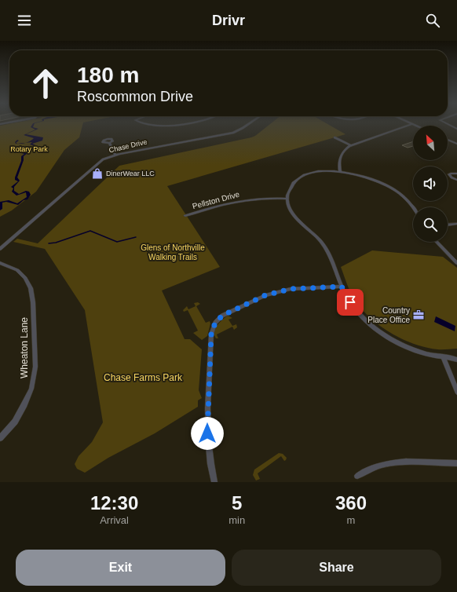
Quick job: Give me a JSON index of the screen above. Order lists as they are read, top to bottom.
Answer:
{
  "streets": {
    "street": ["Chase Drive", "Pellston Drive", "Wheaton Lane"]
  },
  "parks": ["Rotary Park", "Glens of Northville Walking Trails", "Chase Farms Park"],
  "places": {
    "shop": ["DinerWear LLC"],
    "office": ["Country Place Office"]
  },
  "north": "top left",
  "page": {
    "header": "Drivr",
    "turn": ["180 m", "Roscommon Drive"],
    "eta": [
      "12:30",
      "Arrival",
      "5",
      "min",
      "360",
      "m"
    ],
    "buttons": ["Exit", "Share"]
  }
}
